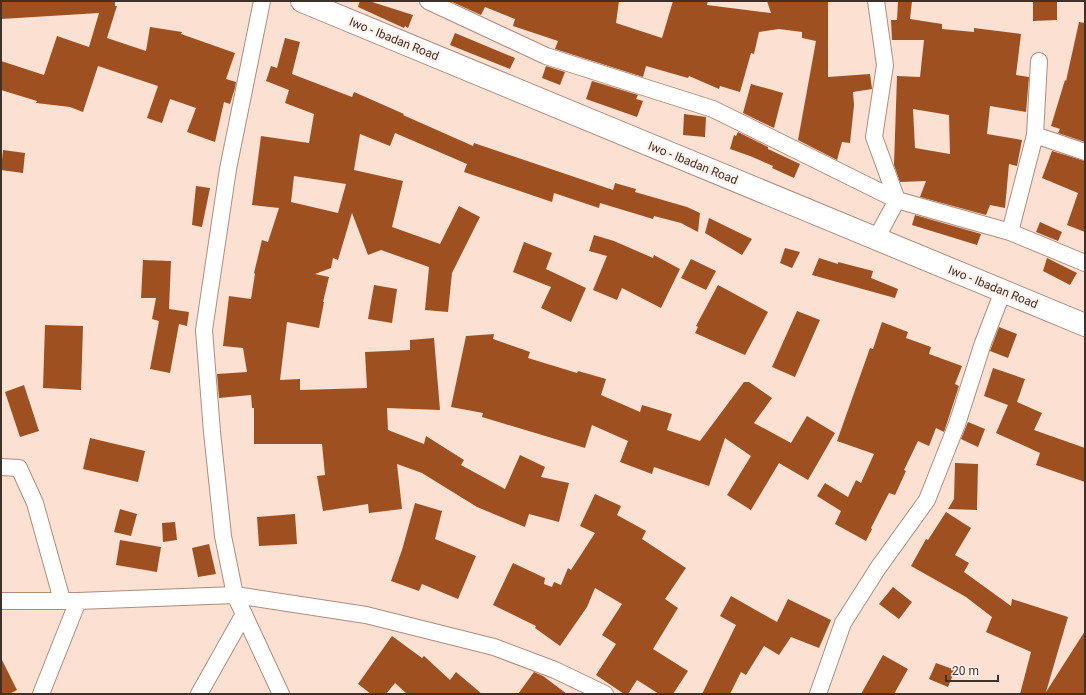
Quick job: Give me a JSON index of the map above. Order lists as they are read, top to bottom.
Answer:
{
  "streets": {
    "main road": ["Iwo - Ibadan Road"]
  },
  "scale_bar": "20 m"
}
